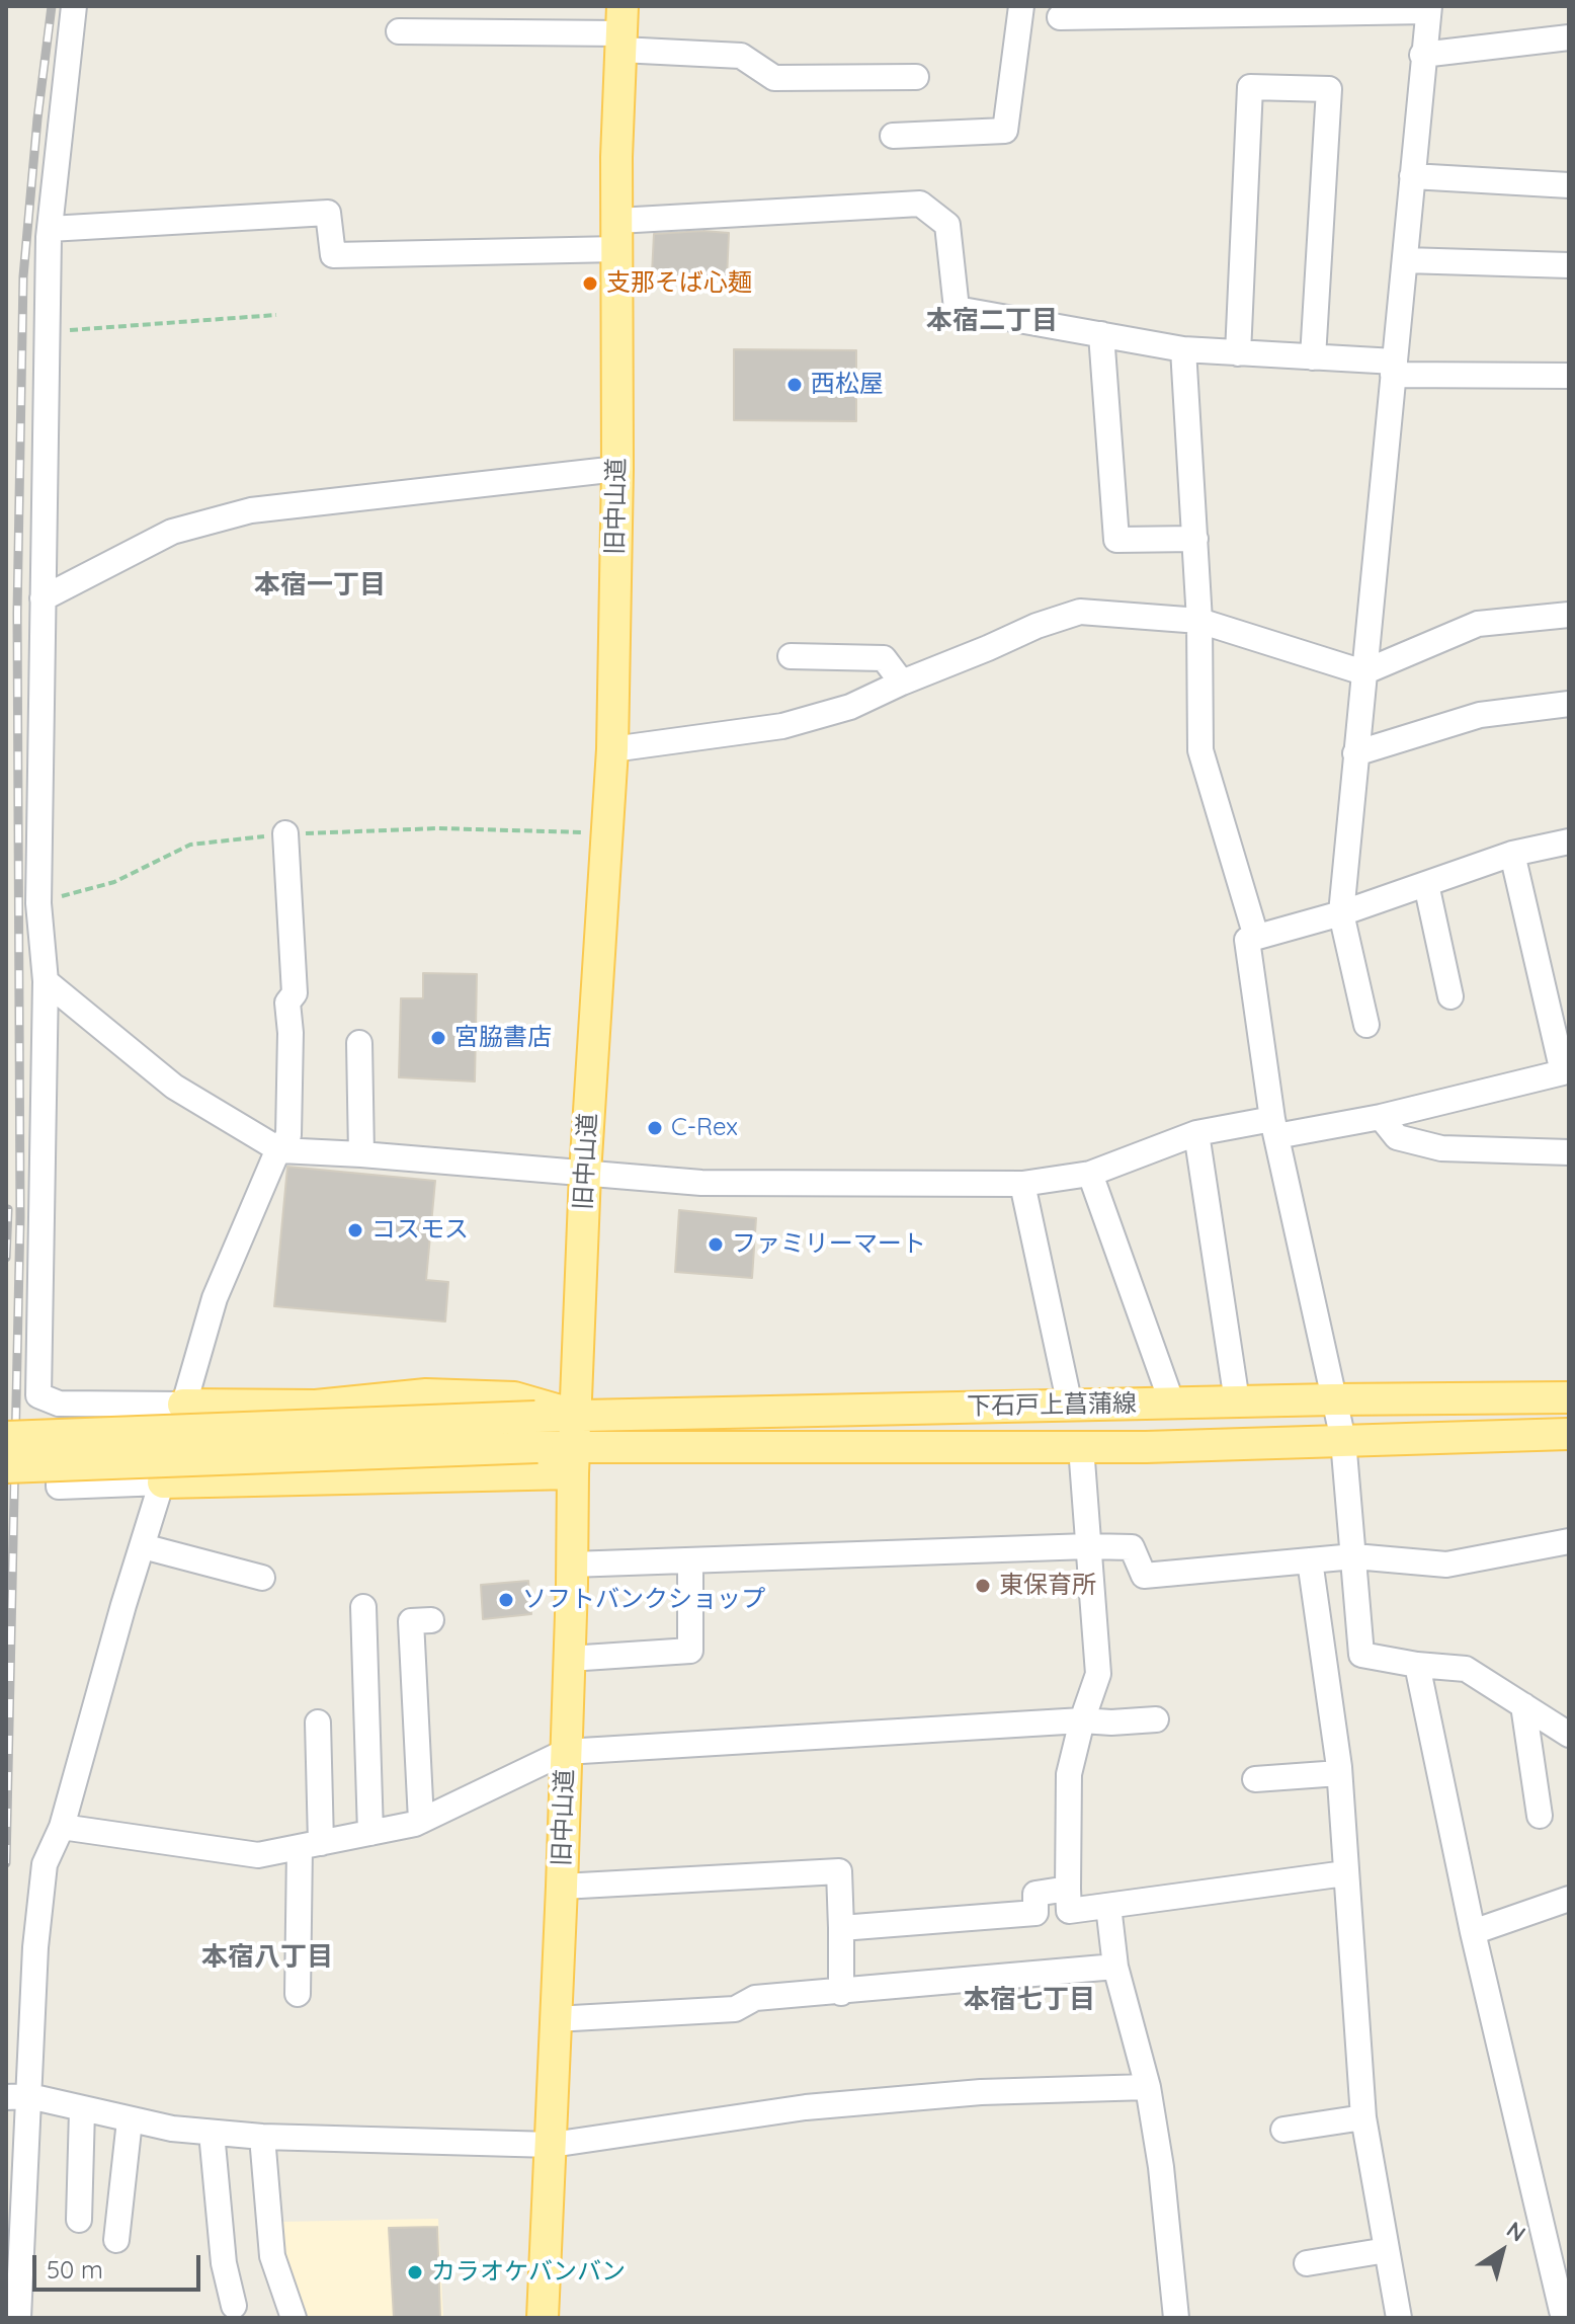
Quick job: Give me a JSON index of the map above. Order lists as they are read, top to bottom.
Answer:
{
  "streets": {
    "main road": ["旧中山道", "下石戸上菖蒲線"]
  },
  "crossings": [
    ["旧中山道", "下石戸上菖蒲線"]
  ],
  "districts": [
    "本宿二丁目",
    "本宿一丁目",
    "本宿八丁目",
    "本宿七丁目"
  ],
  "places": [
    "支那そば心麺",
    "西松屋",
    "宮脇書店",
    "C-Rex",
    "コスモス",
    "ファミリーマート",
    "東保育所",
    "ソフトバンクショップ",
    "カラオケバンバン"
  ],
  "scale_bar": "50 m",
  "north": "top right"
}
